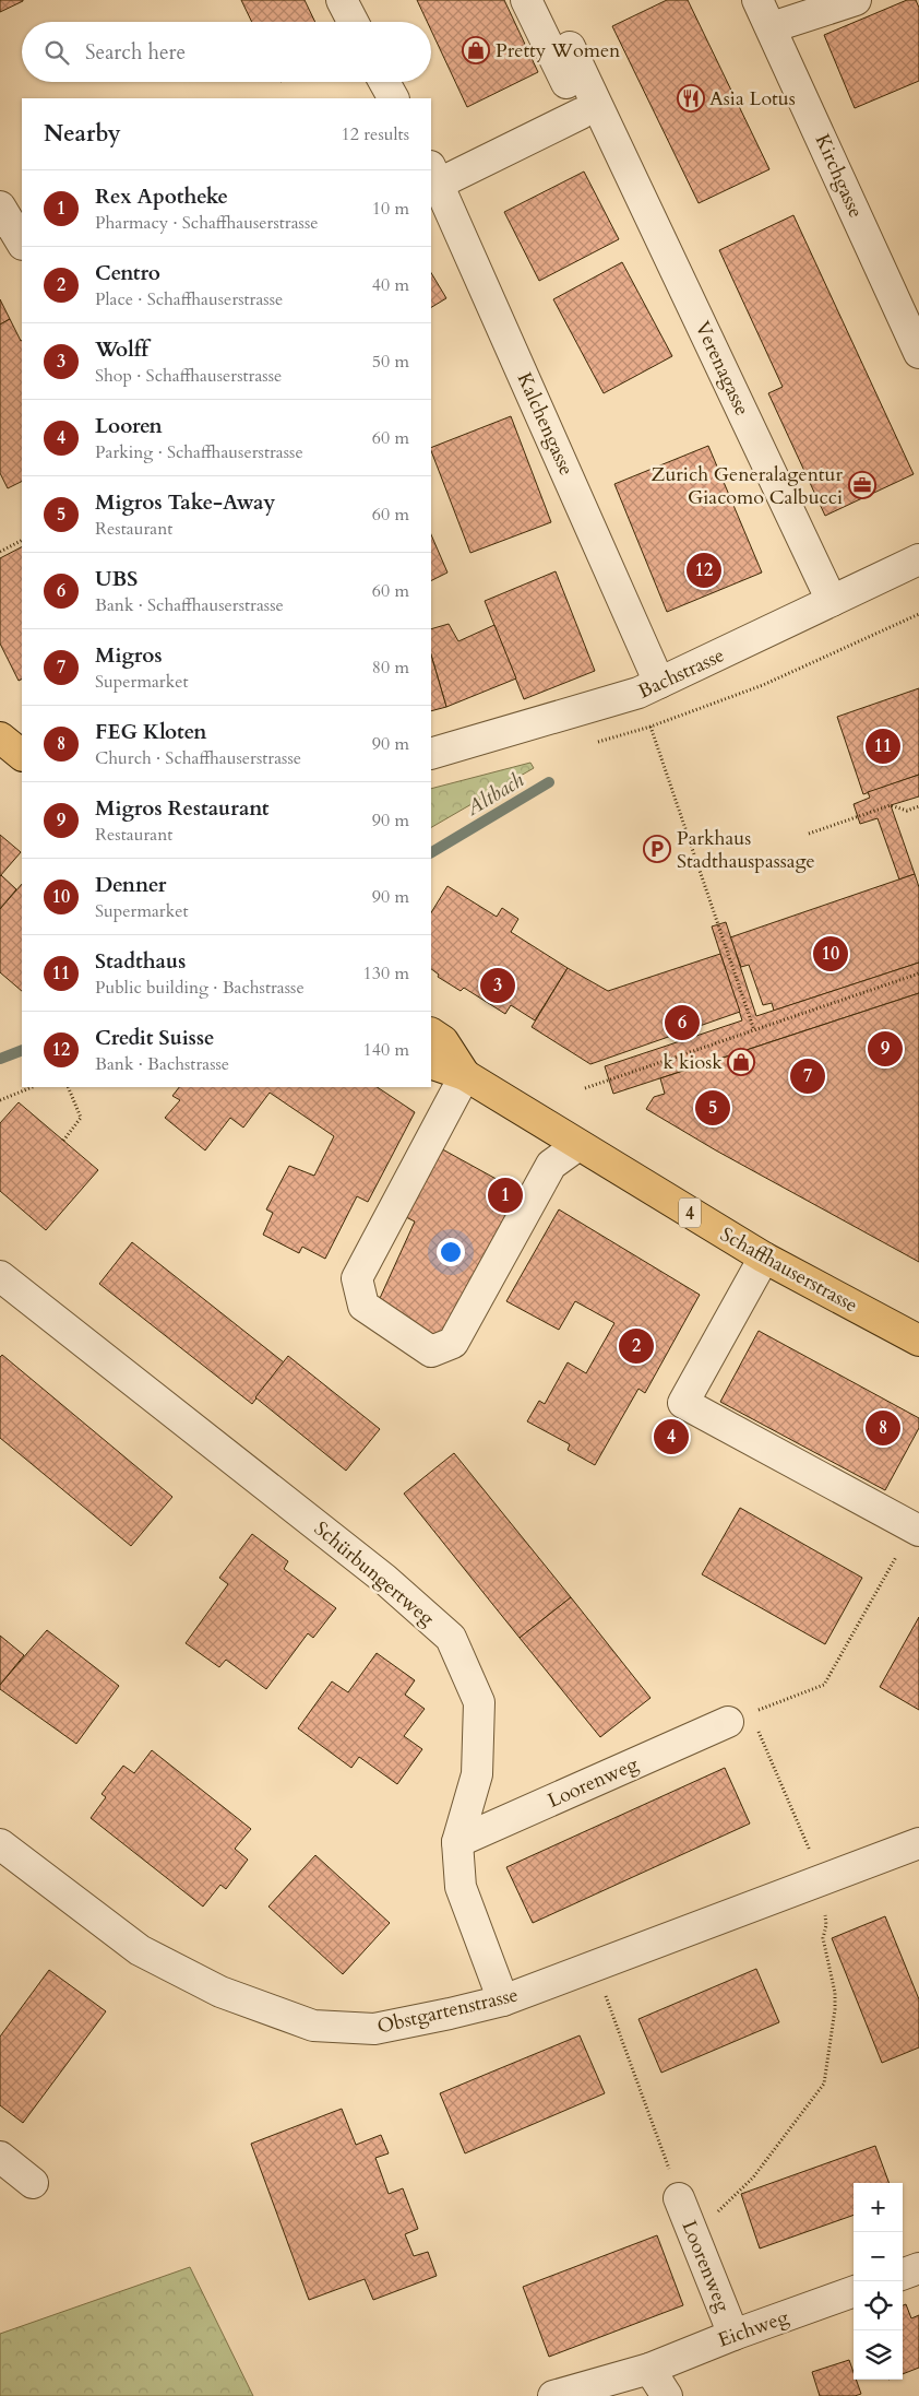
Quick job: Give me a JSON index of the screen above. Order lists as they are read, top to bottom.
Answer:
{
  "streets": {
    "main road": ["4", "Schaffhauserstrasse"],
    "street": [
      "Kirchgasse",
      "Verenagasse",
      "Kalchengasse",
      "Bachstrasse",
      "Schürbungertweg",
      "Loorenweg",
      "Obstgartenstrasse",
      "Eichweg"
    ]
  },
  "crossings": [
    ["Verenagasse", "Bachstrasse"],
    ["Kalchengasse", "Bachstrasse"],
    ["Schürbungertweg", "Loorenweg"],
    ["Schürbungertweg", "Obstgartenstrasse"],
    ["Loorenweg", "Eichweg"]
  ],
  "water": ["Altbach"],
  "places": {
    "shop": ["Pretty Women", "k kiosk"],
    "restaurant": ["Asia Lotus"],
    "office": ["Zurich Generalagentur Giacomo Calbucci"],
    "parking": ["Parkhaus Stadthauspassage"]
  },
  "page": {
    "search": "Search here",
    "heading": ["Nearby", "12 results"],
    "list": [
      {
        "mark": "1",
        "name": "Rex Apotheke",
        "note": "Pharmacy · Schaffhauserstrasse",
        "value": "10 m"
      },
      {
        "mark": "2",
        "name": "Centro",
        "note": "Place · Schaffhauserstrasse",
        "value": "40 m"
      },
      {
        "mark": "3",
        "name": "Wolff",
        "note": "Shop · Schaffhauserstrasse",
        "value": "50 m"
      },
      {
        "mark": "4",
        "name": "Looren",
        "note": "Parking · Schaffhauserstrasse",
        "value": "60 m"
      },
      {
        "mark": "5",
        "name": "Migros Take-Away",
        "note": "Restaurant",
        "value": "60 m"
      },
      {
        "mark": "6",
        "name": "UBS",
        "note": "Bank · Schaffhauserstrasse",
        "value": "60 m"
      },
      {
        "mark": "7",
        "name": "Migros",
        "note": "Supermarket",
        "value": "80 m"
      },
      {
        "mark": "8",
        "name": "FEG Kloten",
        "note": "Church · Schaffhauserstrasse",
        "value": "90 m"
      },
      {
        "mark": "9",
        "name": "Migros Restaurant",
        "note": "Restaurant",
        "value": "90 m"
      },
      {
        "mark": "10",
        "name": "Denner",
        "note": "Supermarket",
        "value": "90 m"
      },
      {
        "mark": "11",
        "name": "Stadthaus",
        "note": "Public building · Bachstrasse",
        "value": "130 m"
      },
      {
        "mark": "12",
        "name": "Credit Suisse",
        "note": "Bank · Bachstrasse",
        "value": "140 m"
      }
    ],
    "pins": [
      "12",
      "11",
      "10",
      "3",
      "6",
      "9",
      "7",
      "5",
      "1",
      "2",
      "8",
      "4"
    ],
    "map_buttons": ["+", "−"]
  }
}
